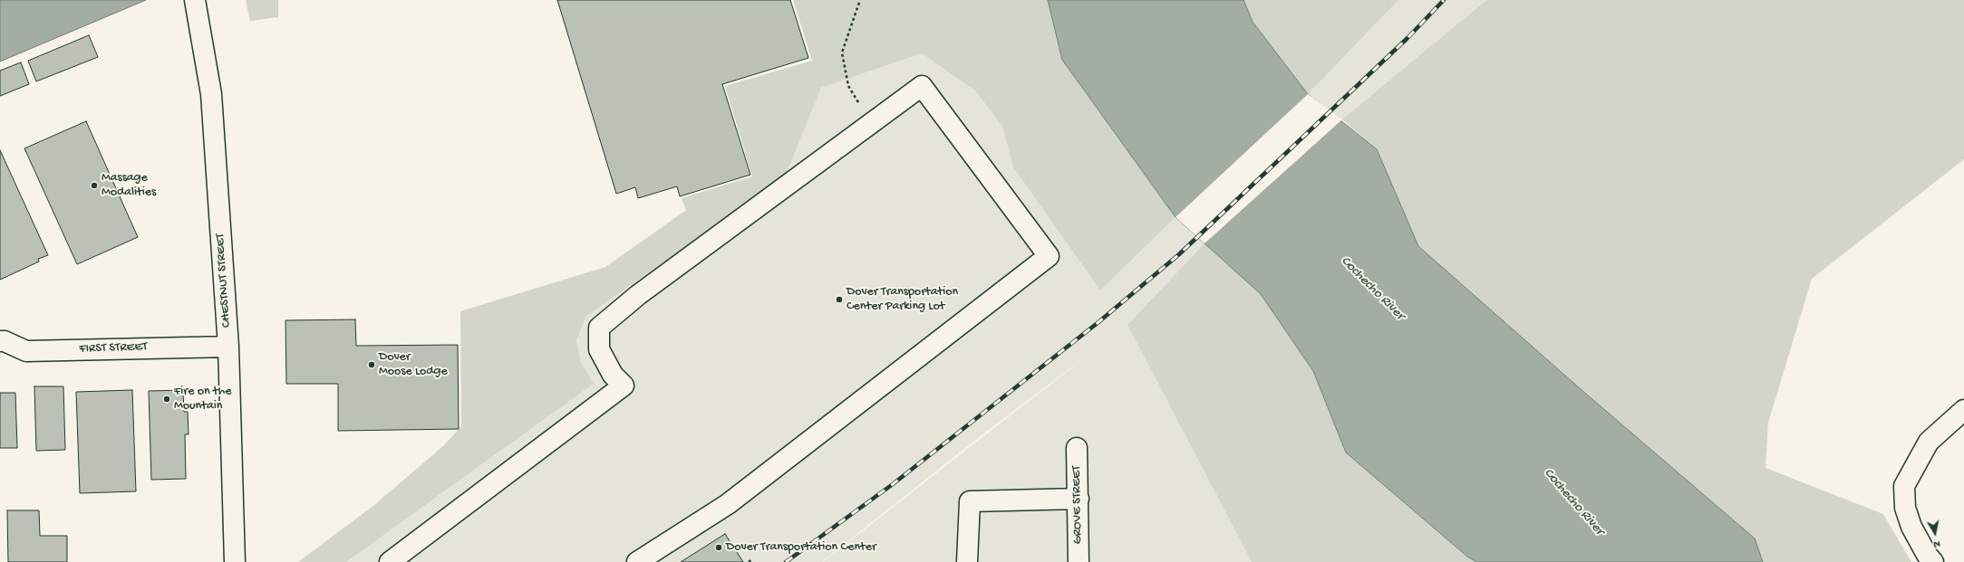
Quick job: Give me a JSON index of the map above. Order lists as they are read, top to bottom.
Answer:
{
  "streets": {
    "street": ["CHESTNUT STREET", "FIRST STREET", "GROVE STREET"]
  },
  "crossings": [
    ["CHESTNUT STREET", "FIRST STREET"]
  ],
  "water": ["Cochecho River"],
  "places": [
    "Massage Modalities",
    "Dover Transportation Center Parking Lot",
    "Dover Moose Lodge",
    "Fire on the Mountain",
    "Dover Transportation Center"
  ],
  "north": "bottom"
}
